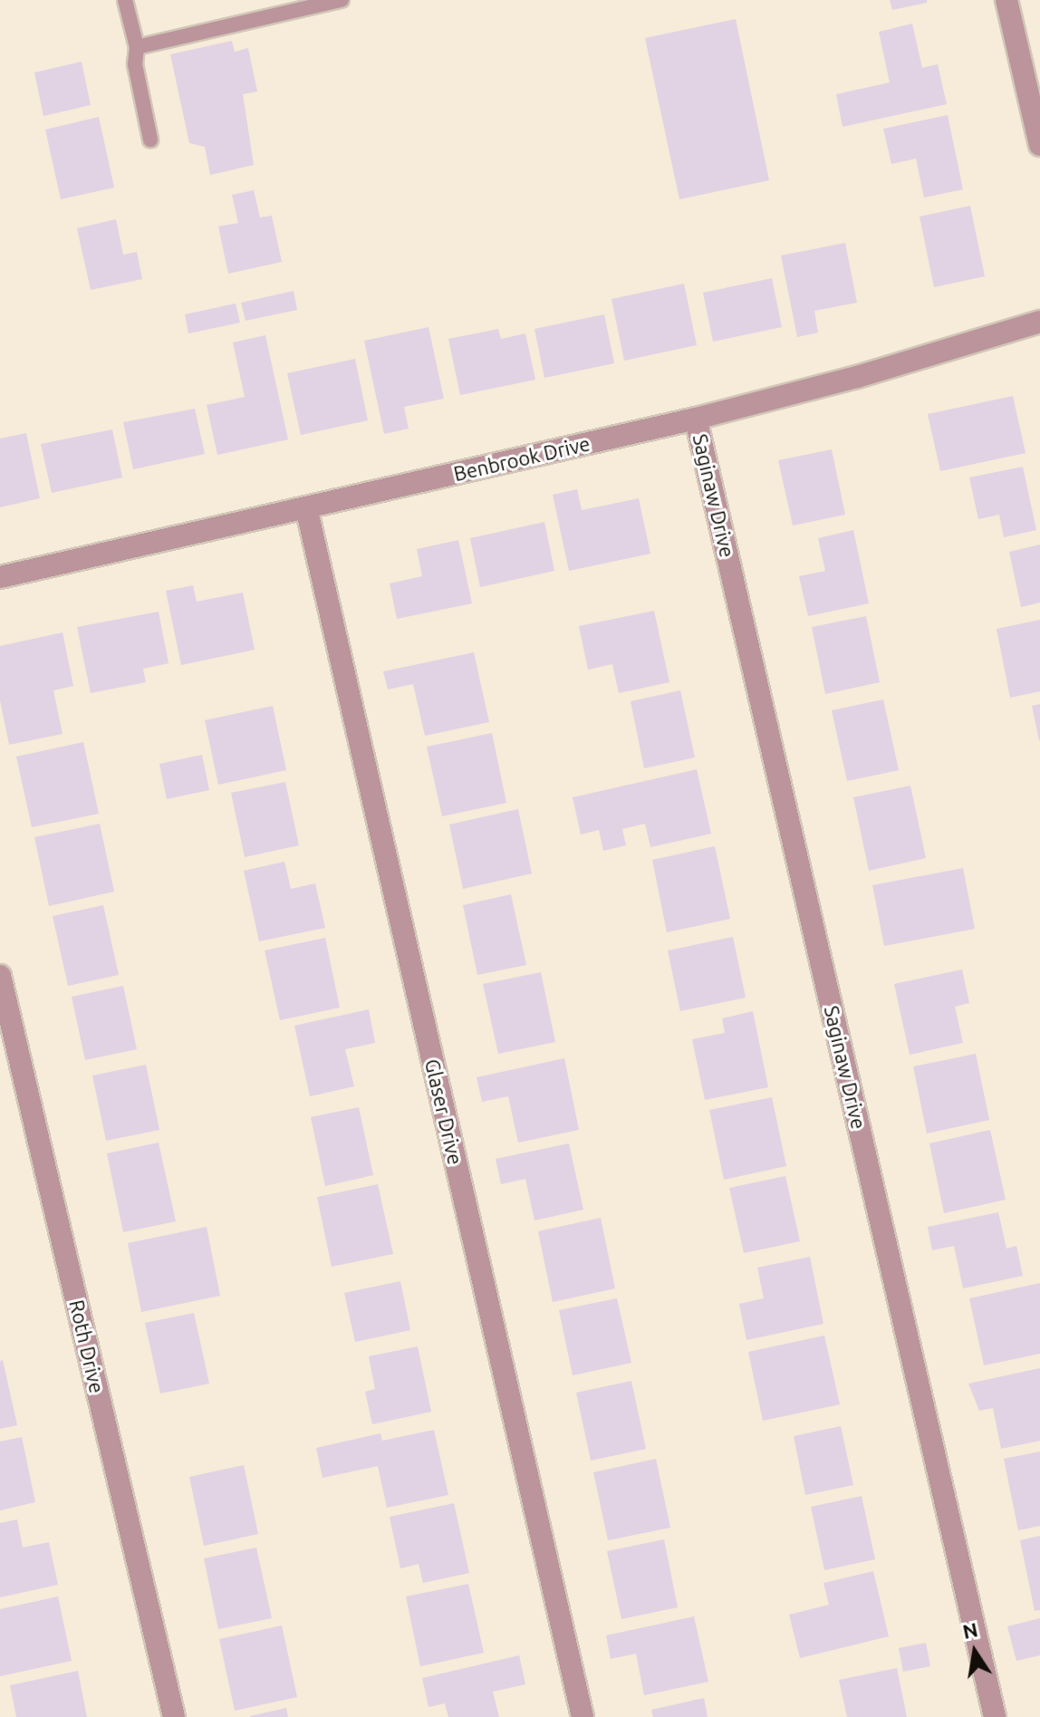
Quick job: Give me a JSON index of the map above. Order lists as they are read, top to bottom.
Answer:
{
  "streets": {
    "street": [
      "Benbrook Drive",
      "Saginaw Drive",
      "Glaser Drive",
      "Roth Drive"
    ]
  },
  "crossings": [
    ["Benbrook Drive", "Saginaw Drive"],
    ["Benbrook Drive", "Glaser Drive"]
  ],
  "north": "top"
}
